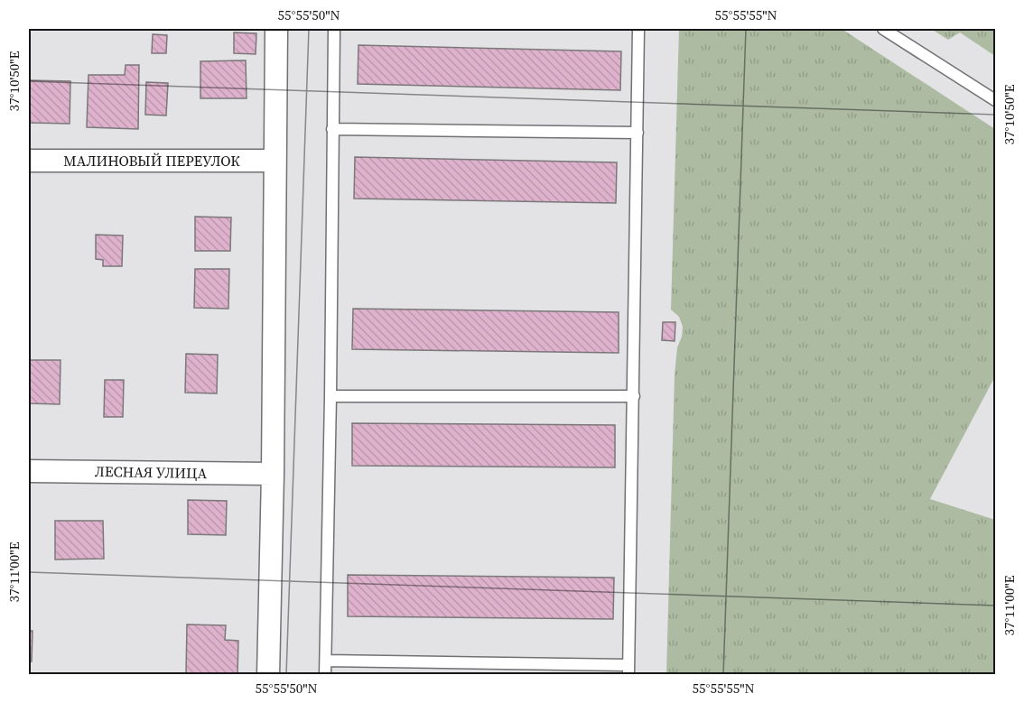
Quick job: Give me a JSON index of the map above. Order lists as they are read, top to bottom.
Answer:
{
  "streets": {
    "street": ["МАЛИНОВЫЙ ПЕРЕУЛОК", "ЛЕСНАЯ УЛИЦА"]
  },
  "coordinates": [
    "55°55'50\"N",
    "55°55'55\"N",
    "37°10'50\"E",
    "37°11'00\"E"
  ]
}
